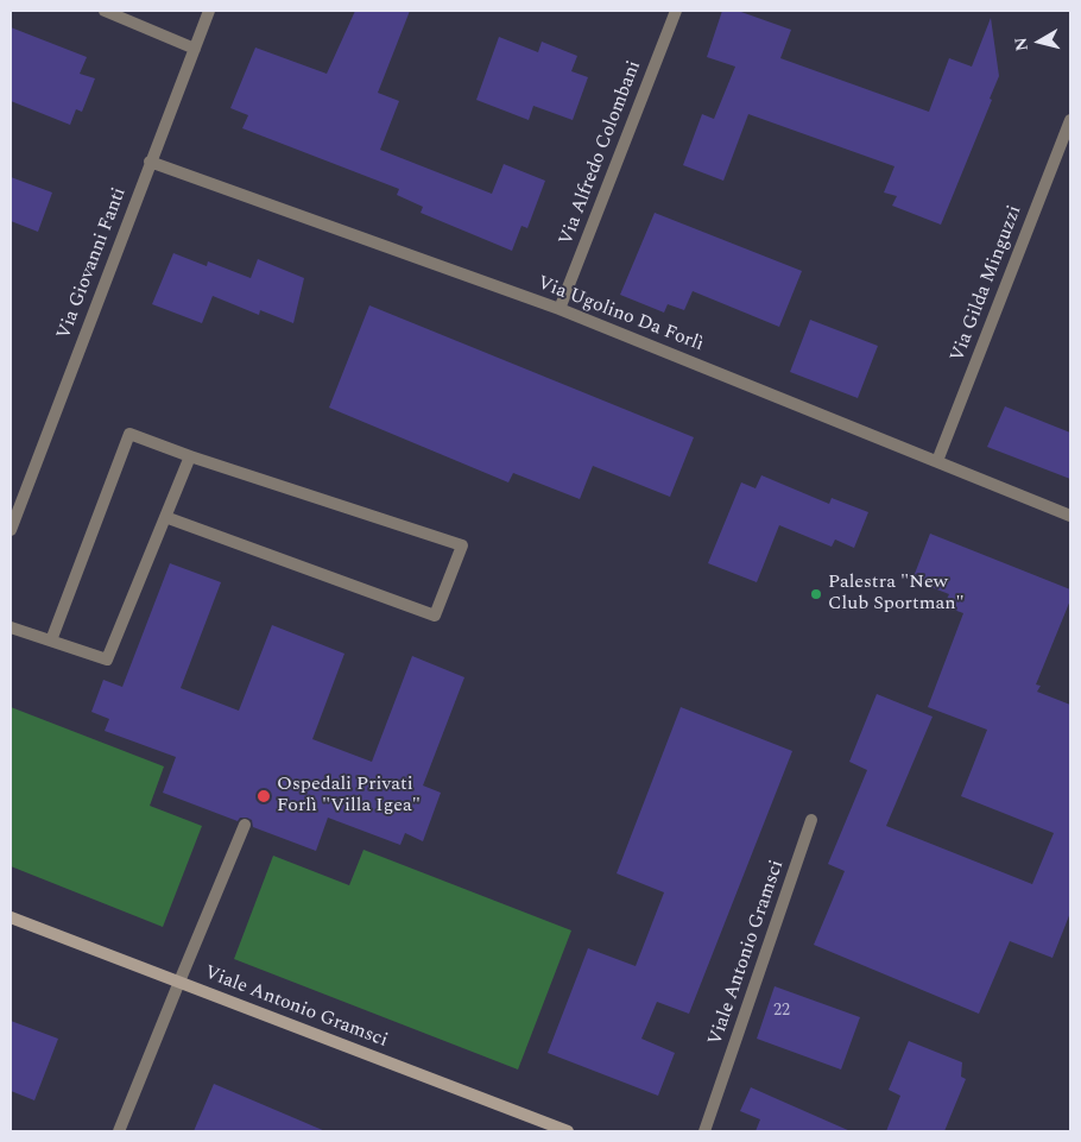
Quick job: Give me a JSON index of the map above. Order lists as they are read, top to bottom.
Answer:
{
  "streets": {
    "main road": ["Viale Antonio Gramsci"],
    "street": [
      "Via Alfredo Colombani",
      "Via Giovanni Fanti",
      "Via Gilda Minguzzi",
      "Via Ugolino Da Forlì"
    ]
  },
  "crossings": [
    ["Via Alfredo Colombani", "Via Ugolino Da Forlì"],
    ["Via Giovanni Fanti", "Via Ugolino Da Forlì"],
    ["Via Gilda Minguzzi", "Via Ugolino Da Forlì"]
  ],
  "places": ["Palestra \"New Club Sportman\"", "Ospedali Privati Forlì \"Villa Igea\""],
  "house_numbers": ["22"],
  "north": "left"
}
